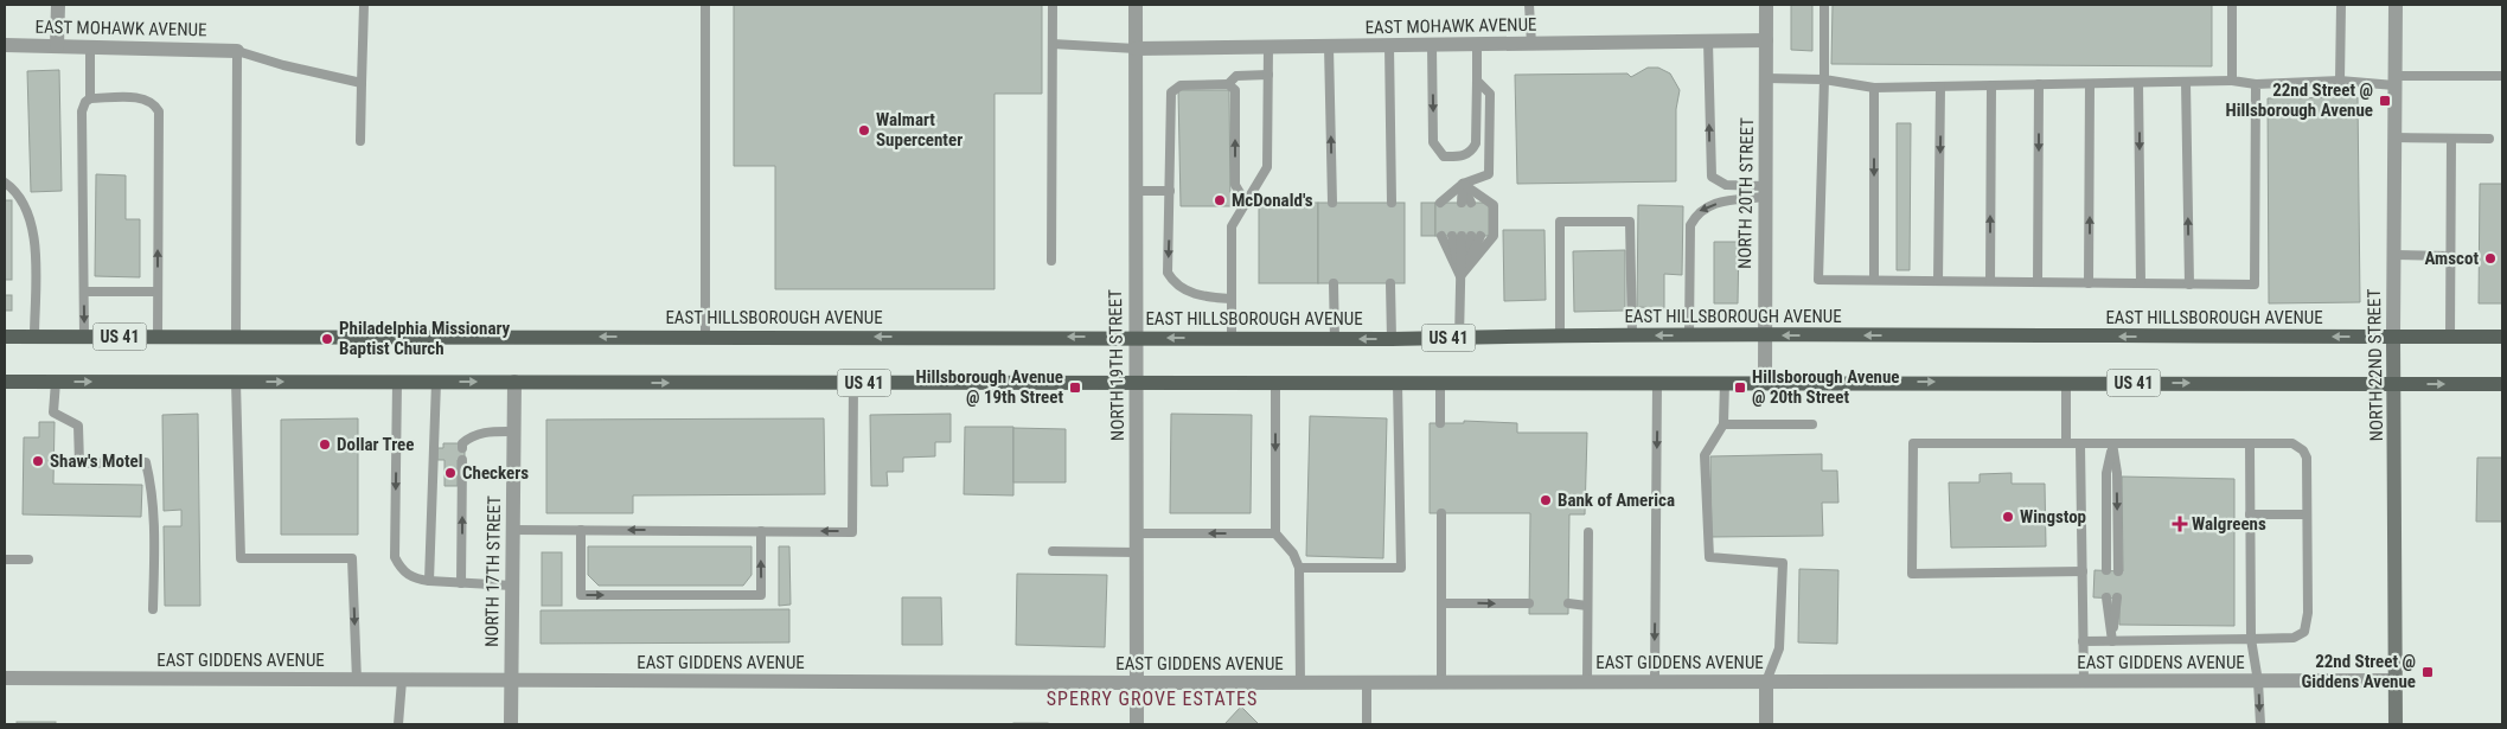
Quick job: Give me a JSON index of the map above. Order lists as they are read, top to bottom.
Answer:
{
  "streets": {
    "main road": ["EAST HILLSBOROUGH AVENUE", "US 41", "NORTH 22ND STREET"],
    "street": [
      "EAST MOHAWK AVENUE",
      "NORTH 20TH STREET",
      "NORTH 19TH STREET",
      "NORTH 17TH STREET",
      "EAST GIDDENS AVENUE"
    ]
  },
  "crossings": [
    ["EAST MOHAWK AVENUE", "NORTH 20TH STREET"],
    ["EAST MOHAWK AVENUE", "NORTH 19TH STREET"],
    ["NORTH 20TH STREET", "EAST HILLSBOROUGH AVENUE"],
    ["NORTH 20TH STREET", "US 41"],
    ["EAST HILLSBOROUGH AVENUE", "NORTH 19TH STREET"],
    ["EAST HILLSBOROUGH AVENUE", "NORTH 22ND STREET"],
    ["US 41", "NORTH 19TH STREET"],
    ["US 41", "NORTH 22ND STREET"],
    ["US 41", "NORTH 17TH STREET"],
    ["NORTH 19TH STREET", "EAST GIDDENS AVENUE"],
    ["NORTH 22ND STREET", "EAST GIDDENS AVENUE"],
    ["NORTH 17TH STREET", "EAST GIDDENS AVENUE"]
  ],
  "districts": ["SPERRY GROVE ESTATES"],
  "places": {
    "transit": [
      "22nd Street @ Hillsborough Avenue",
      "Hillsborough Avenue @ 19th Street",
      "Hillsborough Avenue @ 20th Street",
      "22nd Street @ Giddens Avenue"
    ],
    "other": [
      "Walmart Supercenter",
      "McDonald's",
      "Amscot",
      "Philadelphia Missionary Baptist Church",
      "Dollar Tree",
      "Shaw's Motel",
      "Checkers",
      "Bank of America",
      "Wingstop"
    ],
    "health": ["Walgreens"]
  }
}
